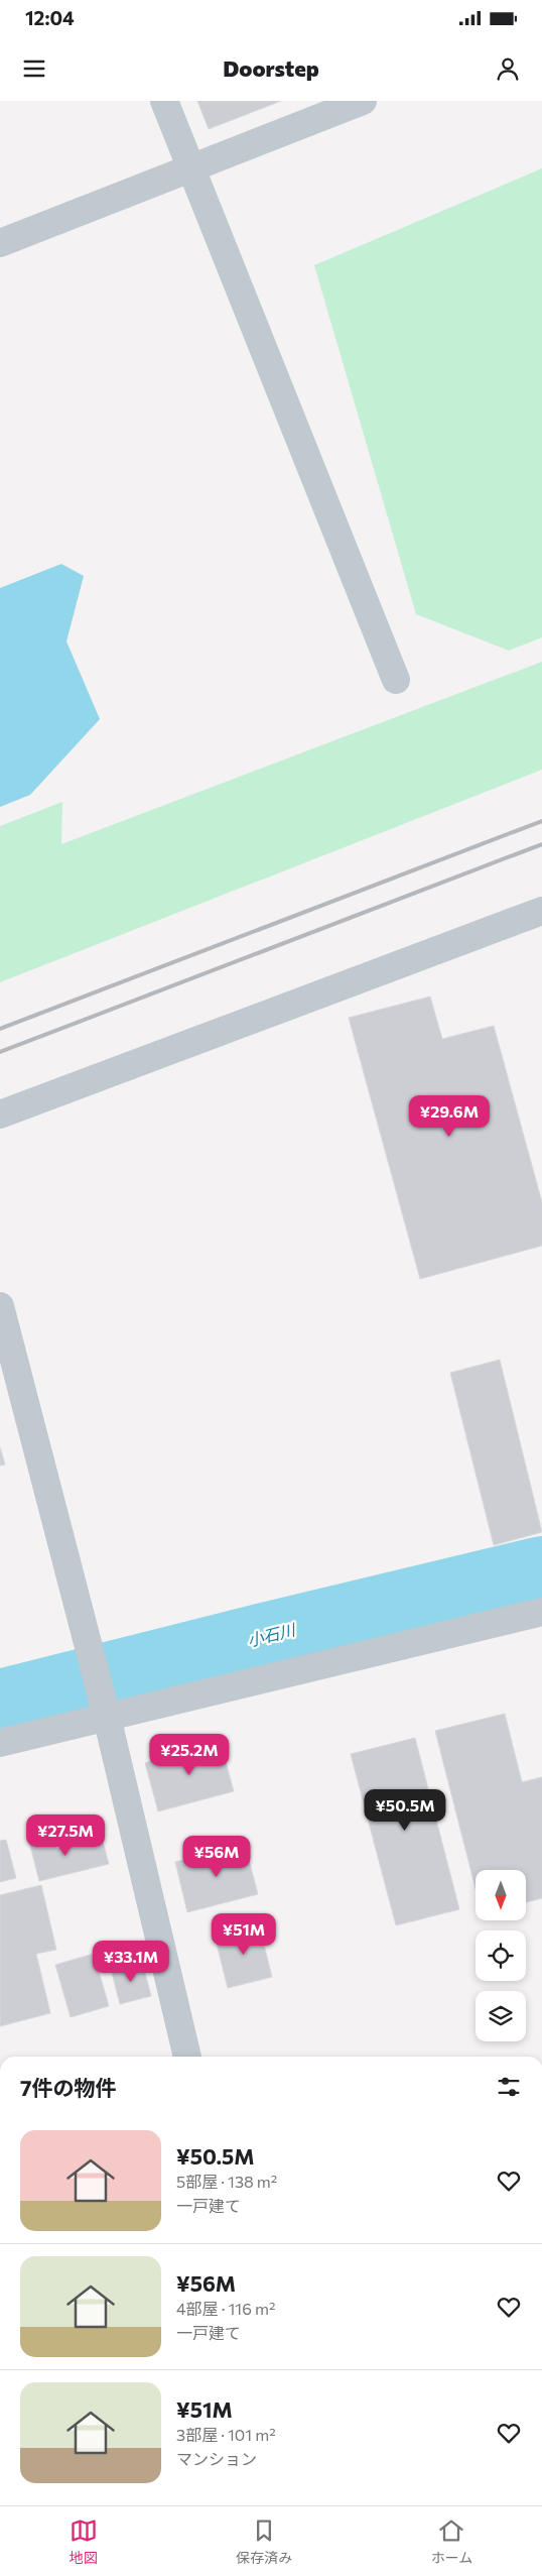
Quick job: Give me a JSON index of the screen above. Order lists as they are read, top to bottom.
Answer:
{
  "water": ["小石川"],
  "north": "bottom",
  "page": {
    "status": "12:04",
    "header": "Doorstep",
    "price": [
      "¥29.6M",
      "¥25.2M",
      "¥50.5M",
      "¥27.5M",
      "¥56M",
      "¥51M",
      "¥33.1M"
    ],
    "heading": "7件の物件",
    "list": [
      {
        "name": "¥50.5M",
        "note": "5部屋 · 138 m² · 一戸建て"
      },
      {
        "name": "¥56M",
        "note": "4部屋 · 116 m² · 一戸建て"
      },
      {
        "name": "¥51M",
        "note": "3部屋 · 101 m² · マンション"
      }
    ],
    "tabs": ["地図", "保存済み", "ホーム"]
  }
}
